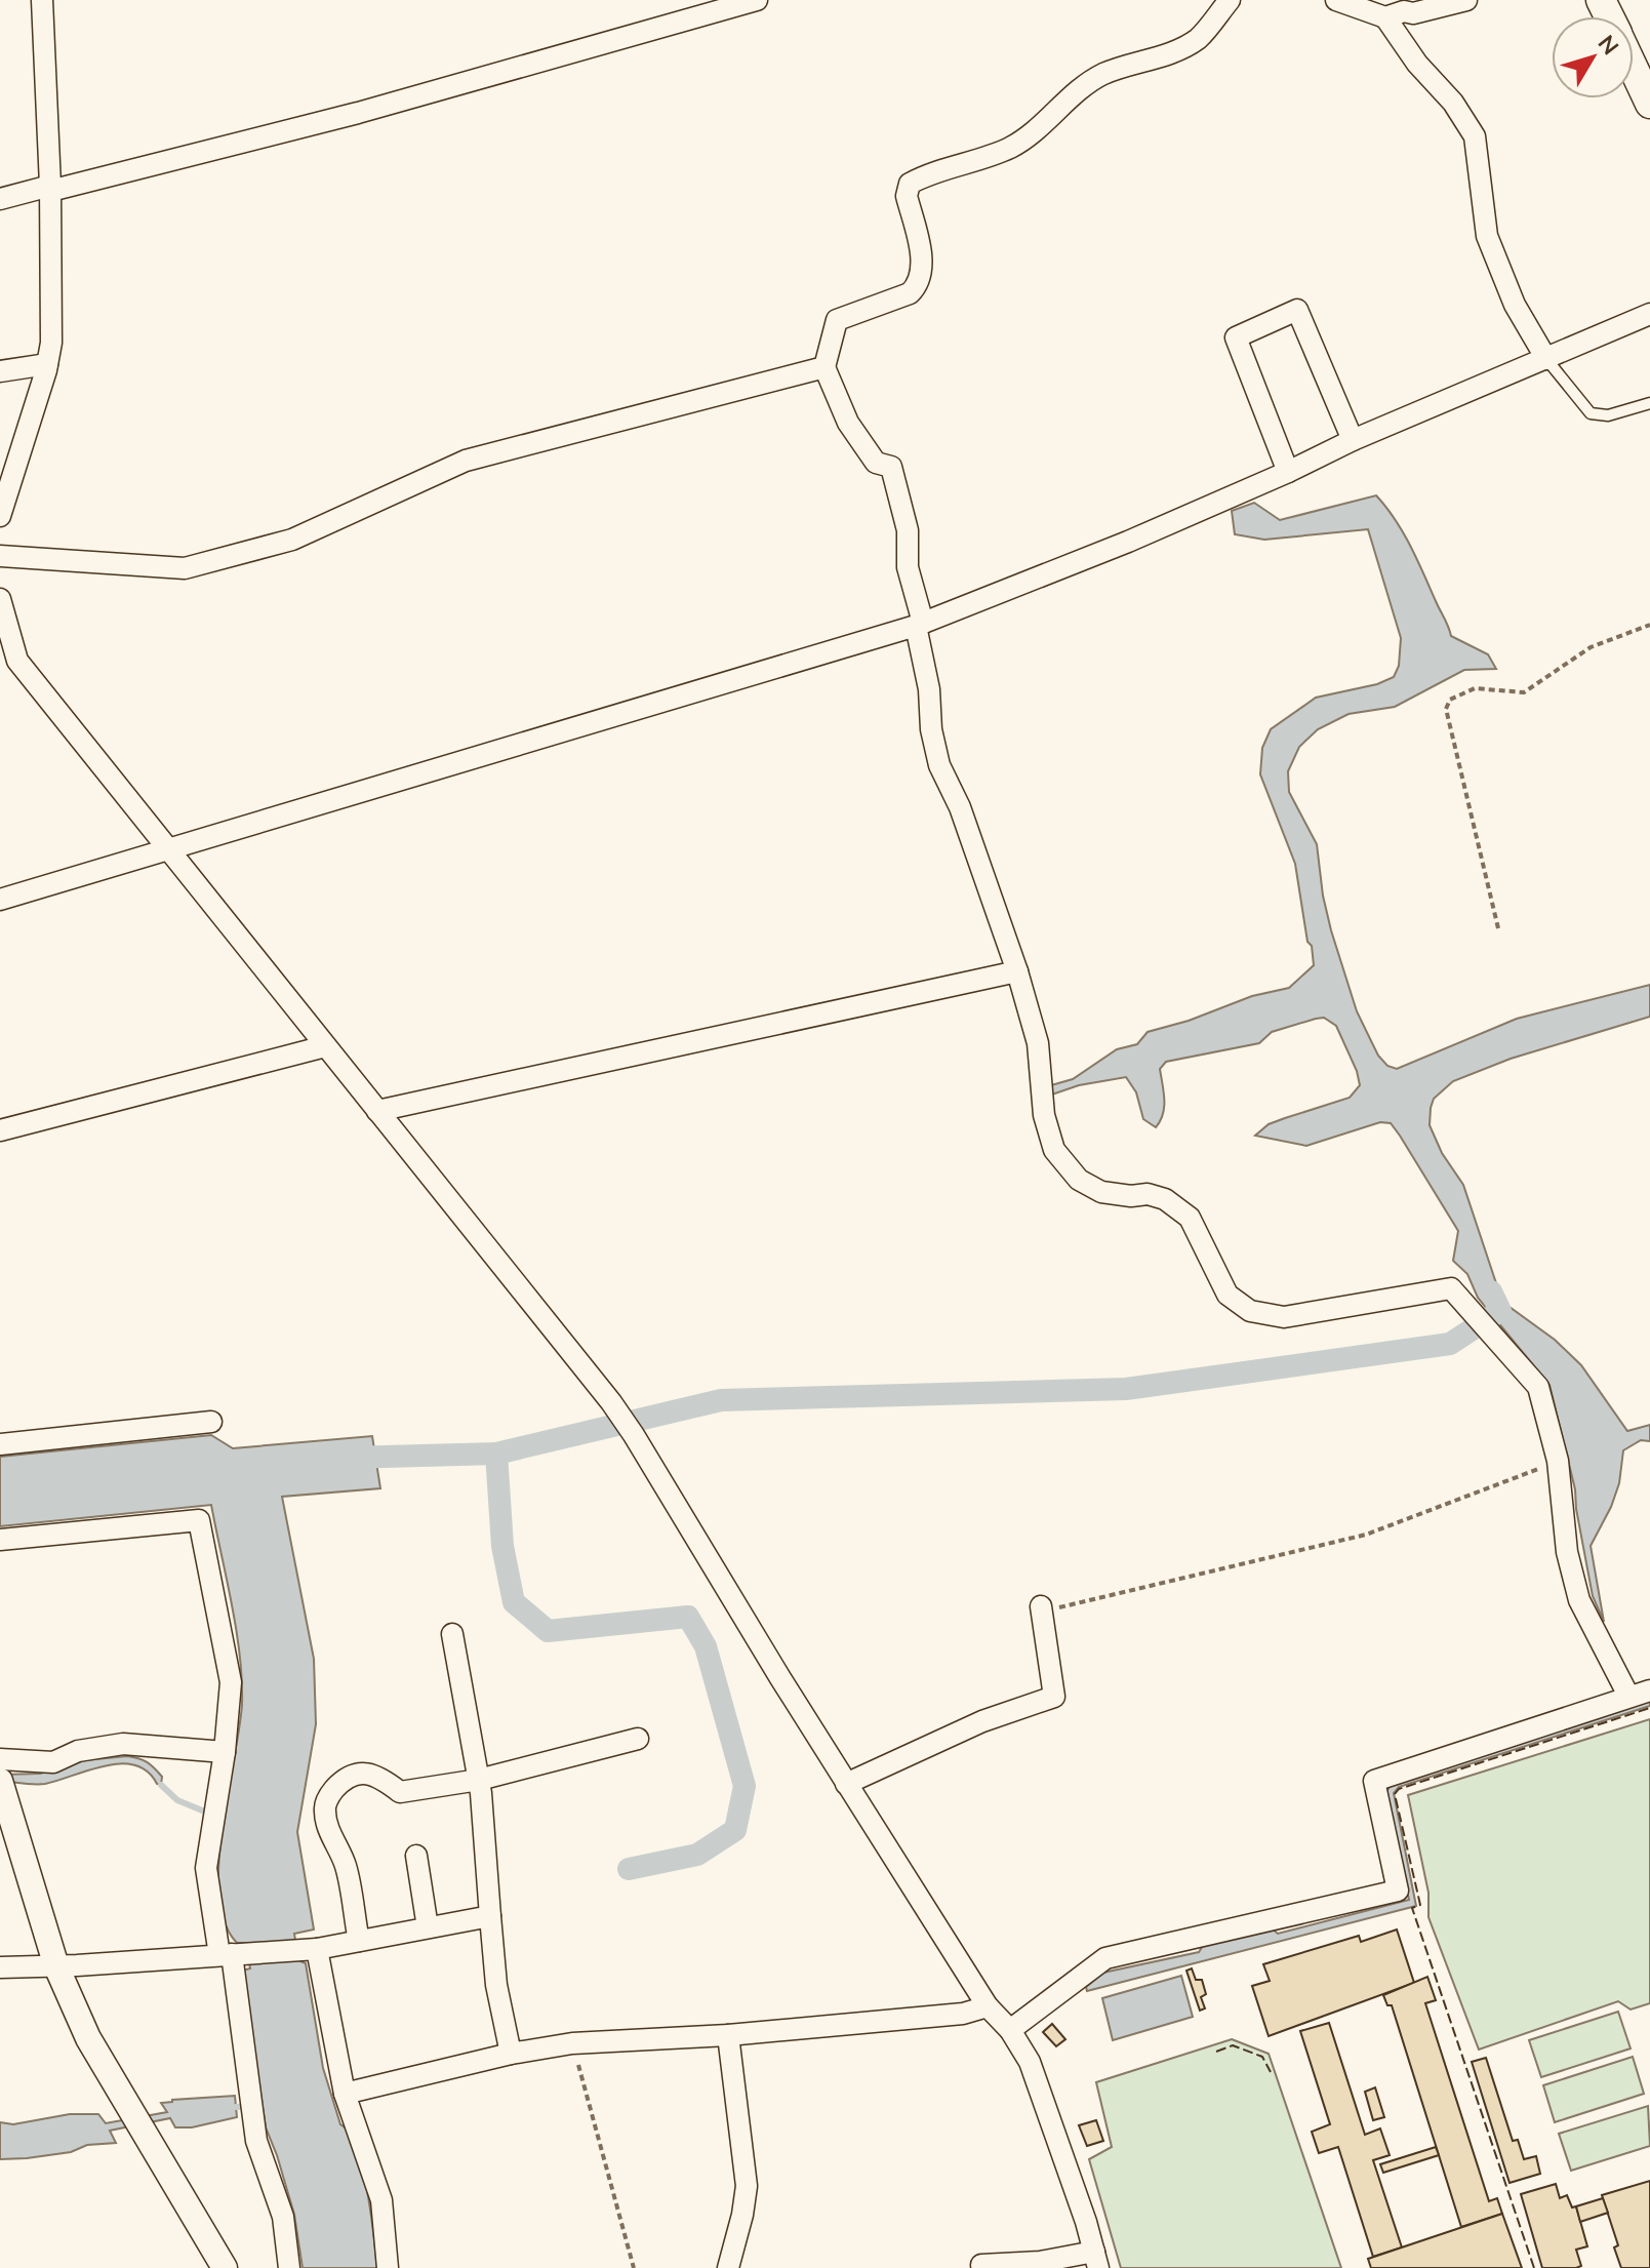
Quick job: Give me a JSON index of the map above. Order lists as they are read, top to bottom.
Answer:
{
  "north": "top right"
}
